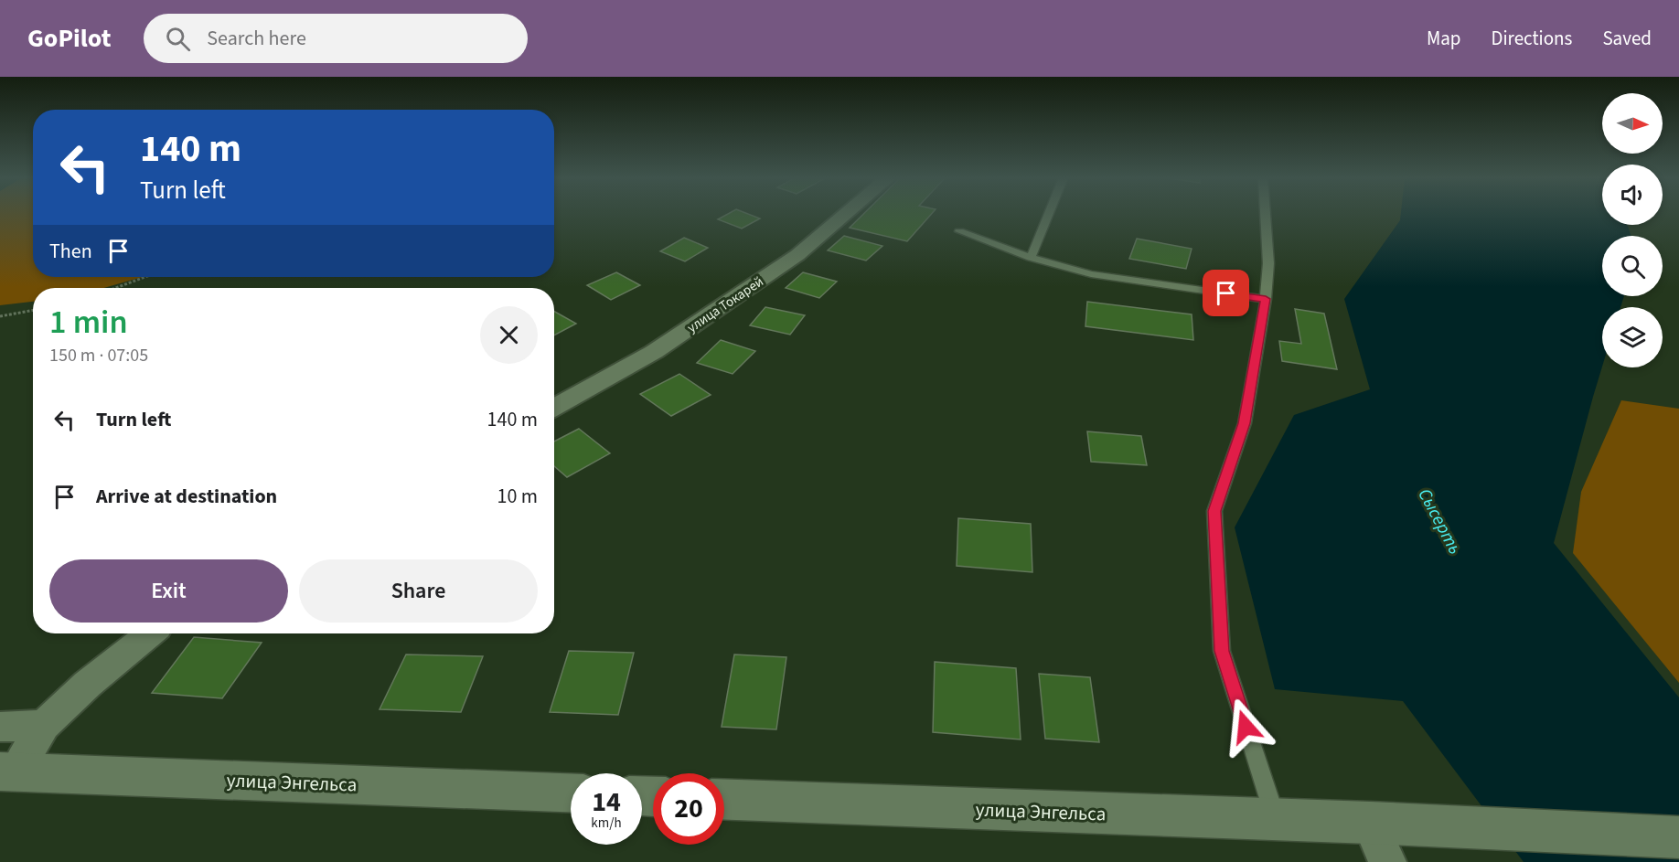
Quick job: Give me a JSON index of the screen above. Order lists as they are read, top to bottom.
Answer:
{
  "streets": {
    "street": ["улица Токарей", "улица Энгельса"]
  },
  "water": ["Сысерть"],
  "north": "right",
  "page": {
    "header": "GoPilot",
    "search": "Search here",
    "nav": ["Map", "Directions", "Saved"],
    "turn": ["140 m", "Turn left"],
    "then": "Then",
    "heading": ["1 min", "150 m · 07:05"],
    "list": [
      {
        "name": "Turn left",
        "value": "140 m"
      },
      {
        "name": "Arrive at destination",
        "value": "10 m"
      }
    ],
    "buttons": ["Exit", "Share"],
    "speed": "14 km/h",
    "limit": "20"
  }
}
